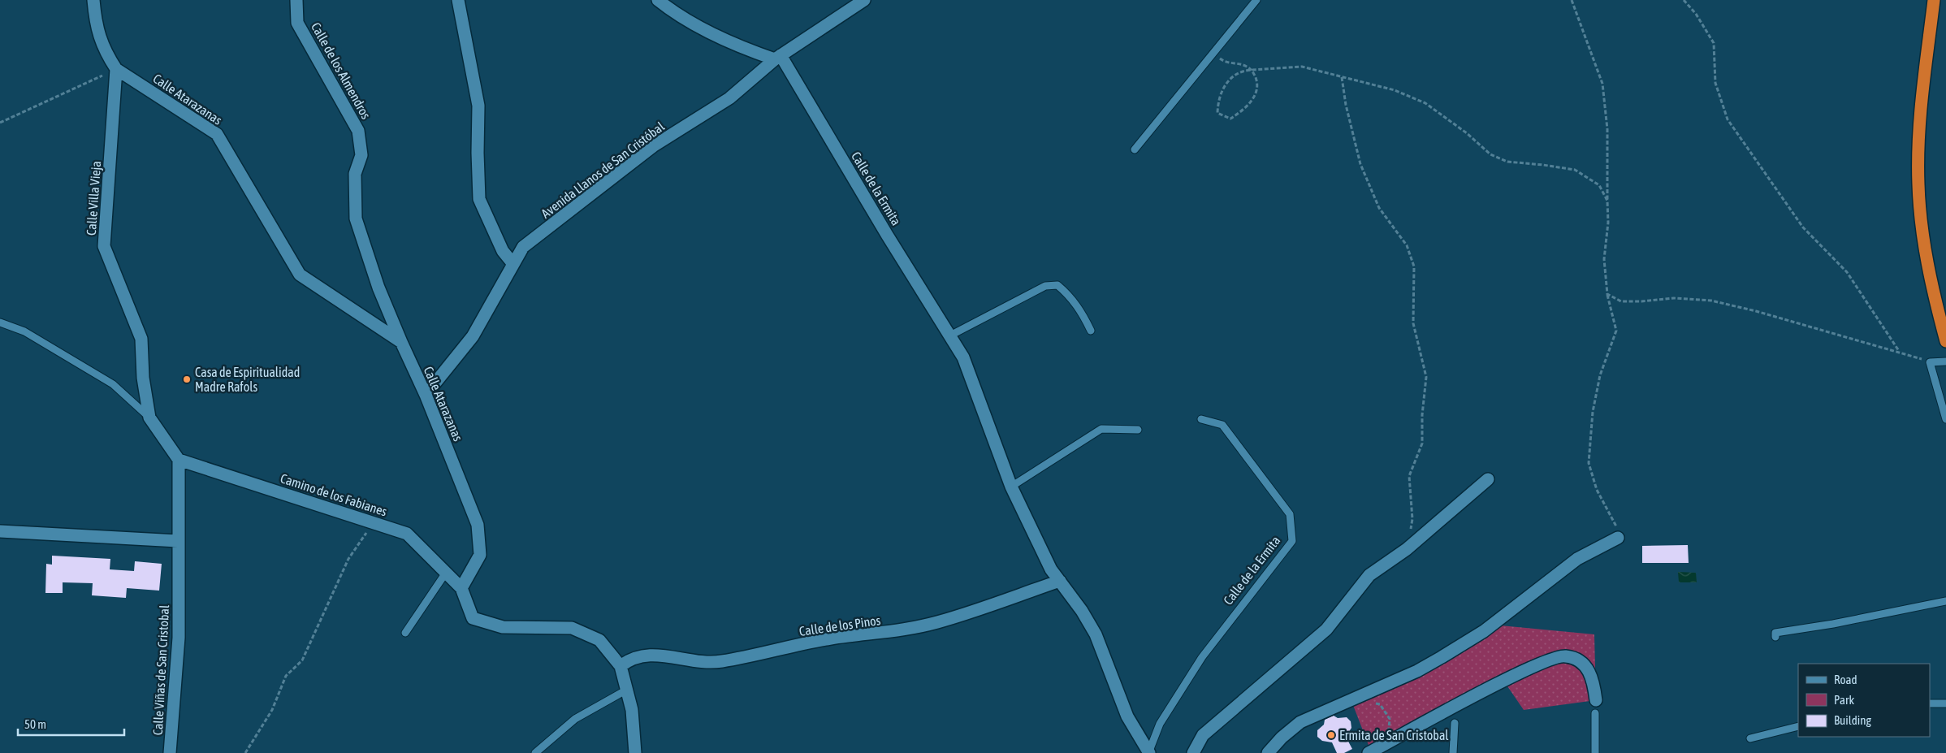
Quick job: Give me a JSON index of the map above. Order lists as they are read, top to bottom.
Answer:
{
  "streets": {
    "street": [
      "Calle de los Almendros",
      "Calle Atarazanas",
      "Avenida Llanos de San Cristóbal",
      "Calle de la Ermita",
      "Calle Villa Vieja",
      "Camino de los Fabianes",
      "Calle de los Pinos",
      "Calle Viñas de San Cristobal"
    ]
  },
  "crossings": [
    ["Calle de los Almendros", "Calle Atarazanas"],
    ["Calle Atarazanas", "Avenida Llanos de San Cristóbal"],
    ["Calle Atarazanas", "Calle Villa Vieja"],
    ["Calle Atarazanas", "Camino de los Fabianes"],
    ["Avenida Llanos de San Cristóbal", "Calle de la Ermita"],
    ["Calle de la Ermita", "Calle de los Pinos"],
    ["Calle Villa Vieja", "Camino de los Fabianes"],
    ["Calle Villa Vieja", "Calle Viñas de San Cristobal"],
    ["Camino de los Fabianes", "Calle Viñas de San Cristobal"]
  ],
  "places": ["Casa de Espiritualidad Madre Rafols", "Ermita de San Cristobal"],
  "legend": ["Road", "Park", "Building"],
  "scale_bar": "50 m"
}
